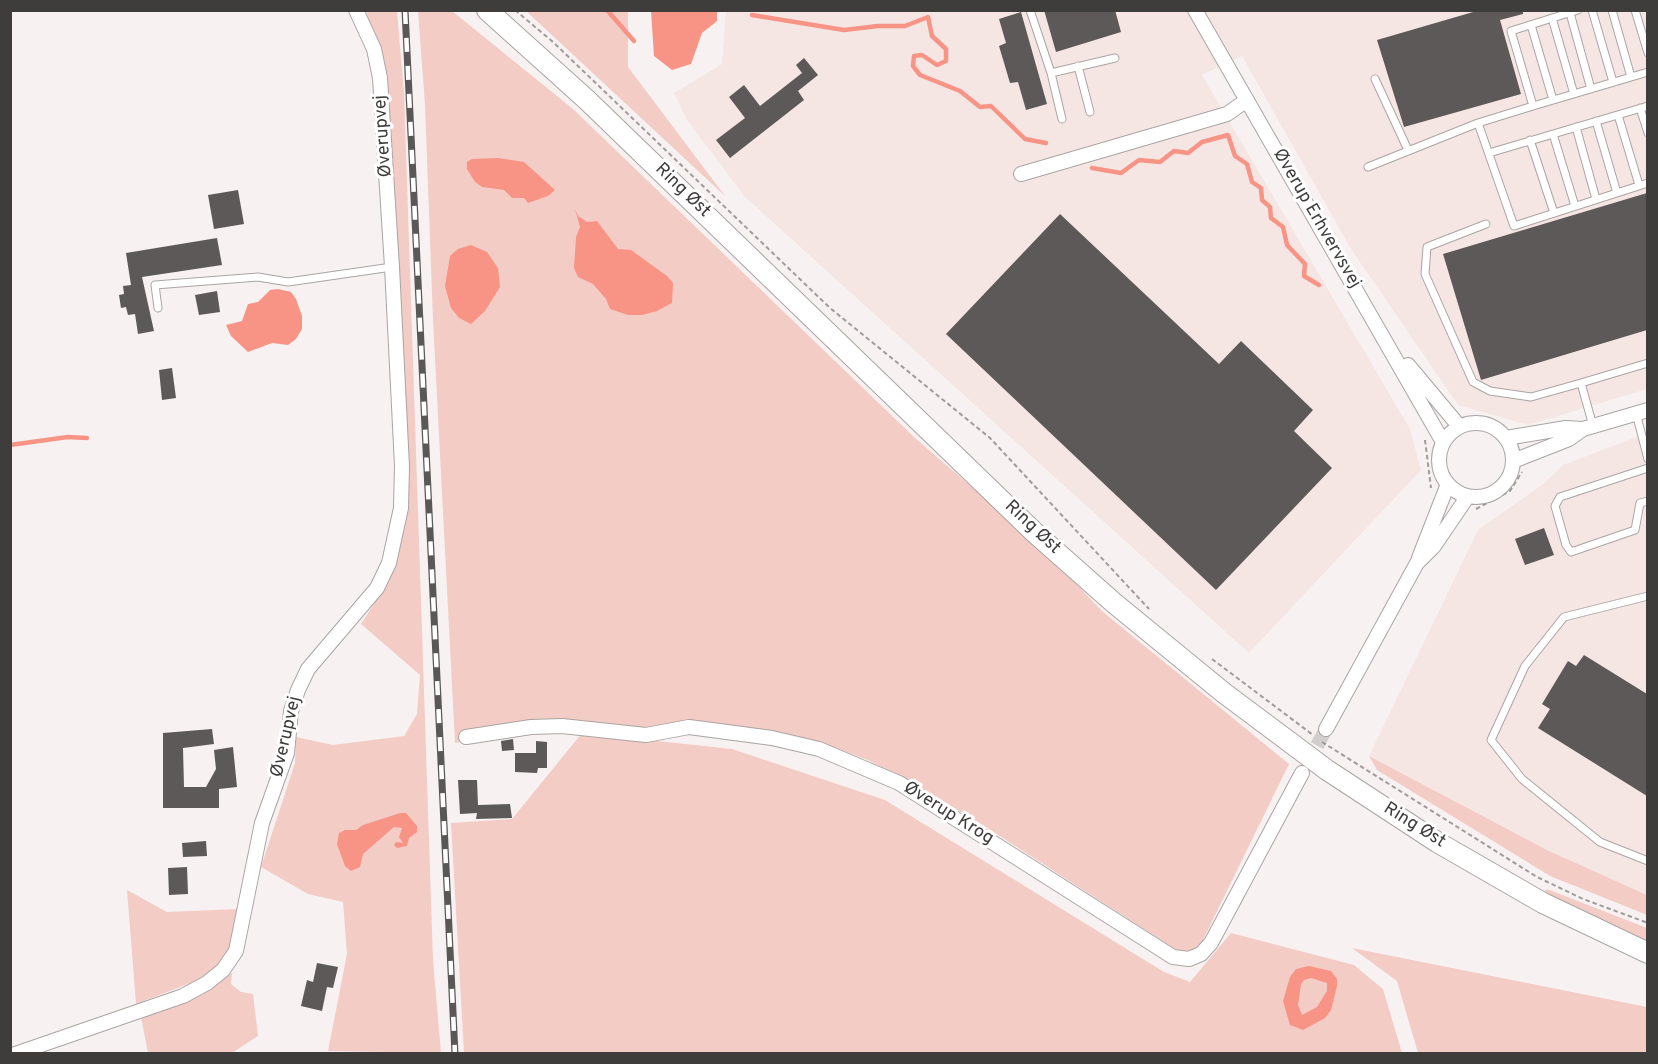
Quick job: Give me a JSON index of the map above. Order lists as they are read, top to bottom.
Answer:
{
  "streets": {
    "main road": ["Ring Øst"],
    "street": ["Øverupvej", "Øverup Erhvervsvej", "Øverup Krog"]
  }
}
